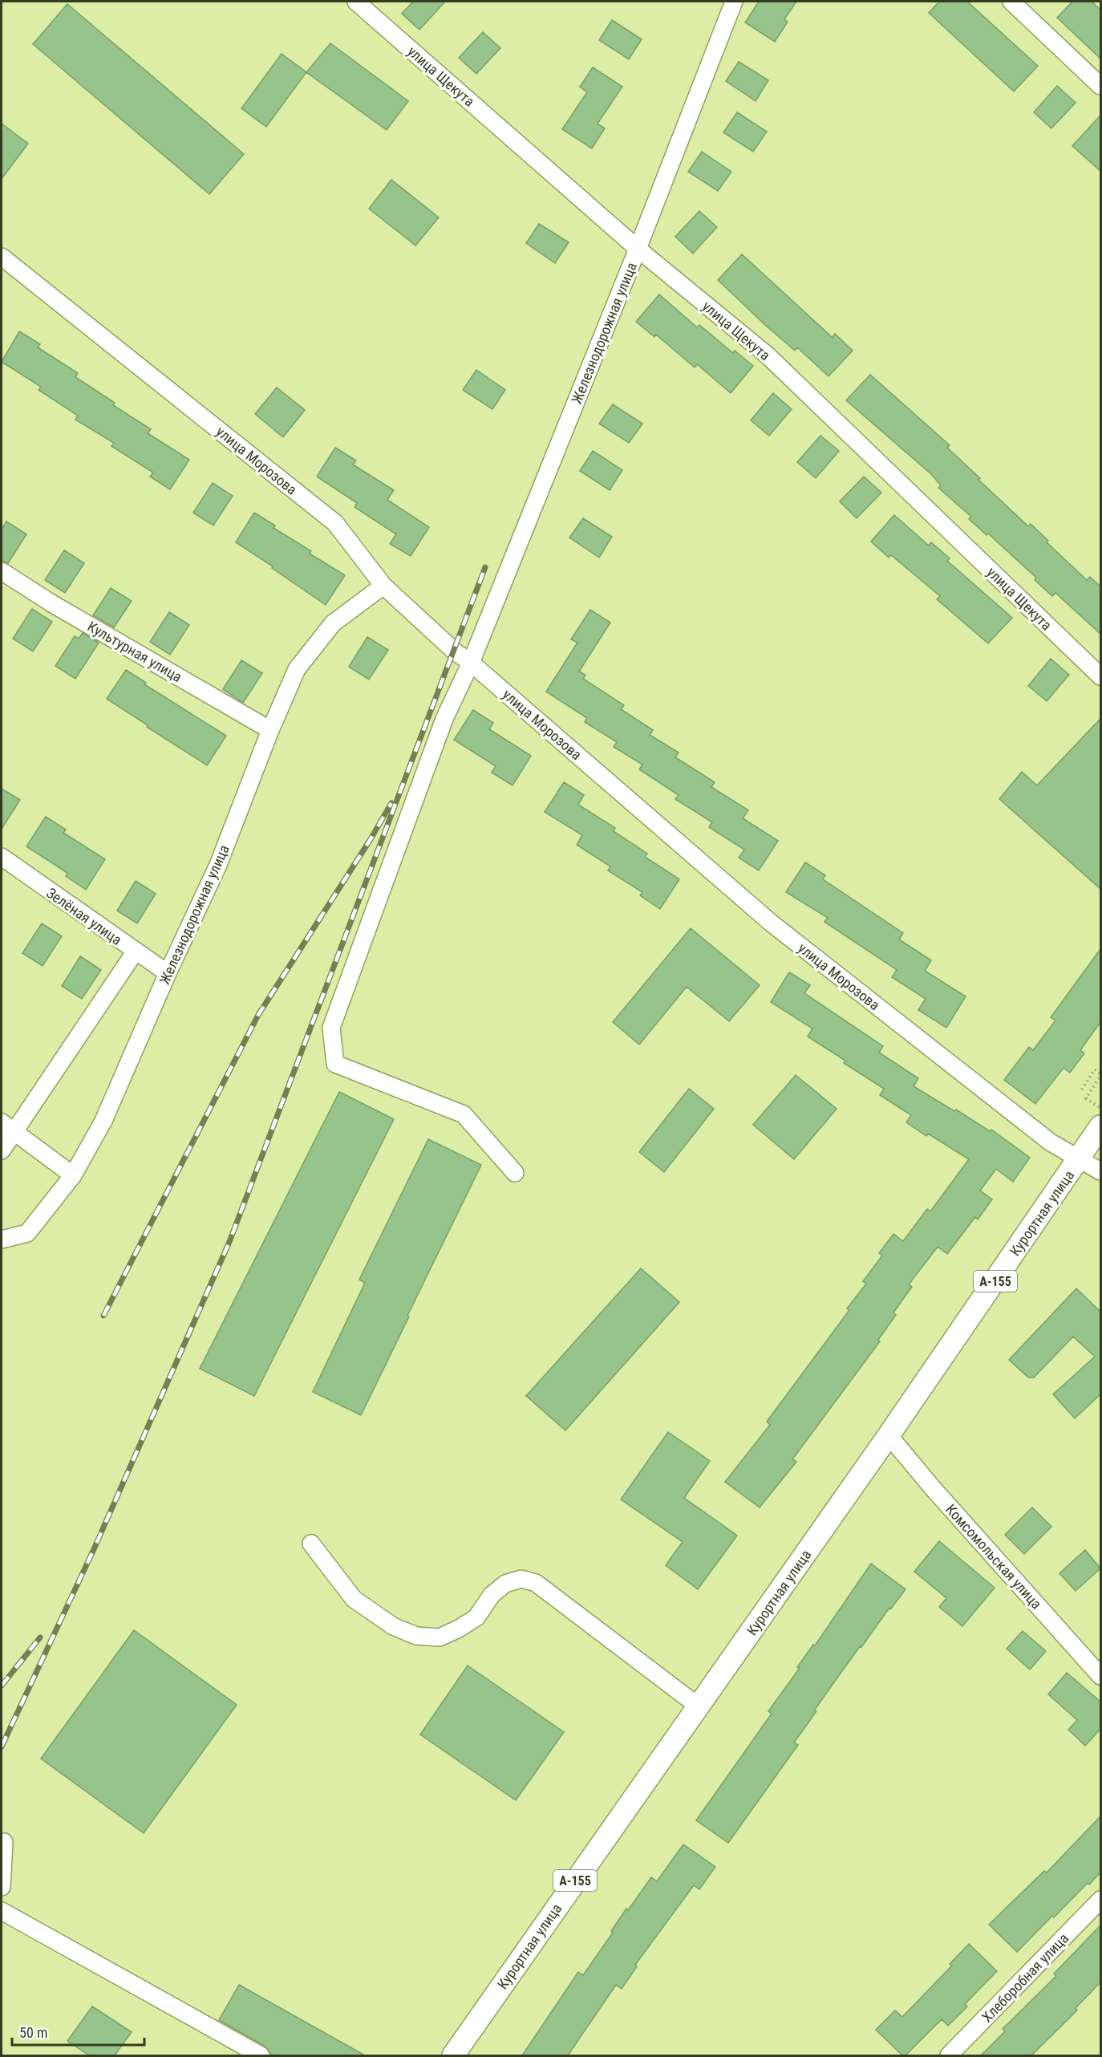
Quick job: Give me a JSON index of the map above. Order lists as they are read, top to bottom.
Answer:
{
  "streets": {
    "main road": ["Курортная улица", "А-155"],
    "street": [
      "улица Щекута",
      "Железнодорожная улица",
      "улица Морозова",
      "Культурная улица",
      "Зелёная улица",
      "Комсомольская улица",
      "Хлеборобная улица"
    ]
  },
  "crossings": [
    ["улица Щекута", "Железнодорожная улица"],
    ["Железнодорожная улица", "улица Морозова"],
    ["Железнодорожная улица", "Культурная улица"],
    ["Железнодорожная улица", "Зелёная улица"],
    ["улица Морозова", "Курортная улица"],
    ["Курортная улица", "Комсомольская улица"]
  ],
  "scale_bar": "50 m"
}
